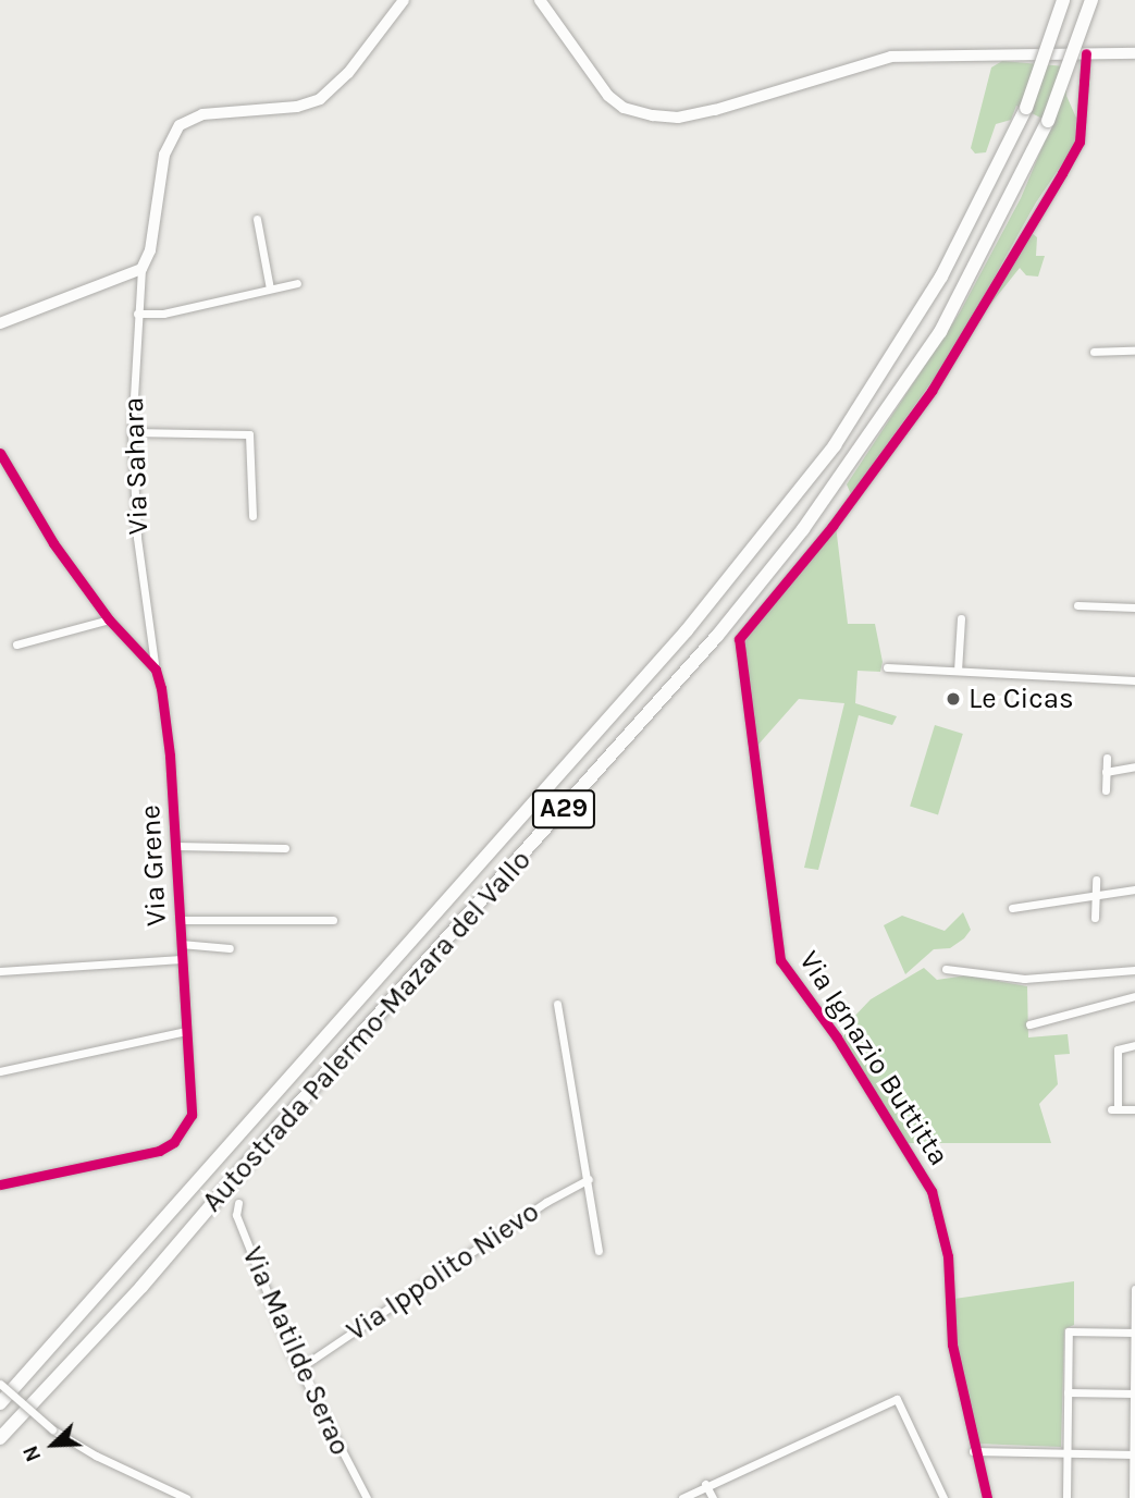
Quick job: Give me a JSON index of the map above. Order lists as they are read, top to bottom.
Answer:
{
  "streets": {
    "highway": ["A29", "Autostrada Palermo-Mazara del Vallo"],
    "street": [
      "Via Sahara",
      "Via Grene",
      "Via Ignazio Buttitta",
      "Via Ippolito Nievo",
      "Via Matilde Serao"
    ]
  },
  "crossings": [
    ["Via Ippolito Nievo", "Via Matilde Serao"]
  ],
  "places": ["Le Cicas"],
  "north": "bottom left"
}
